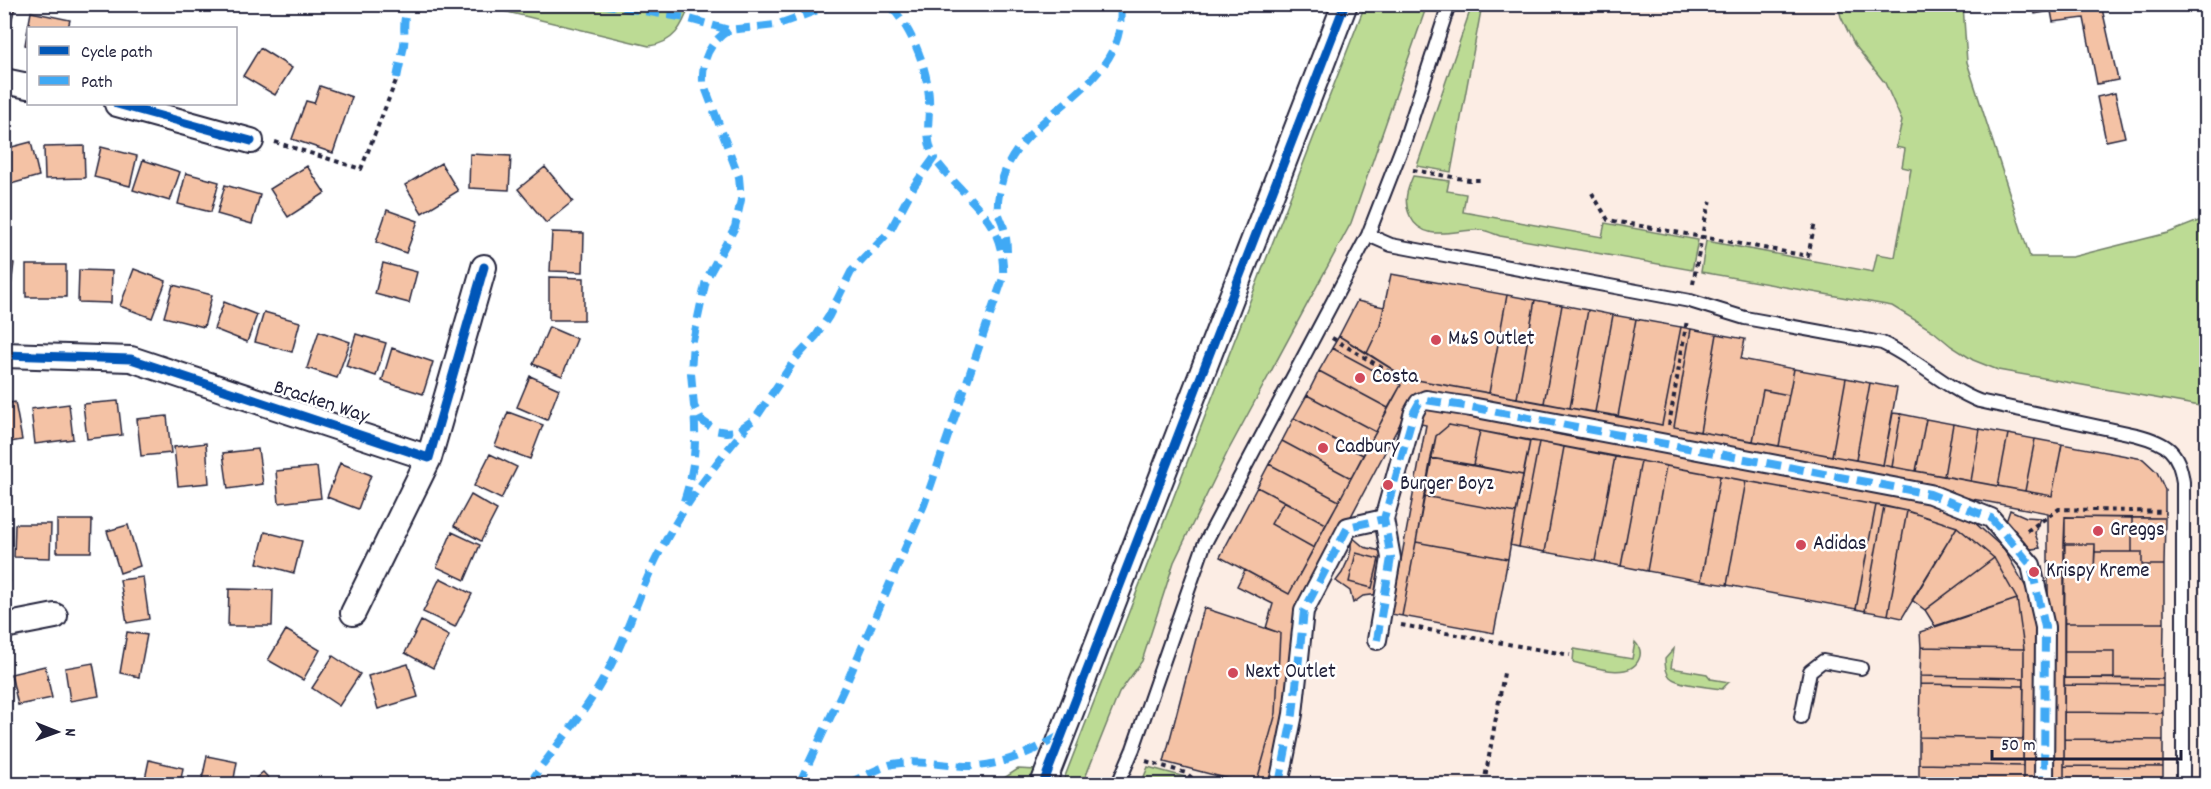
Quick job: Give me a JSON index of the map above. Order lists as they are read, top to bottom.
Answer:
{
  "streets": {
    "street": ["Bracken Way"]
  },
  "places": [
    "M&S Outlet",
    "Costa",
    "Cadbury",
    "Burger Boyz",
    "Greggs",
    "Adidas",
    "Krispy Kreme",
    "Next Outlet"
  ],
  "legend": ["Cycle path", "Path"],
  "scale_bar": "50 m",
  "north": "right"
}
